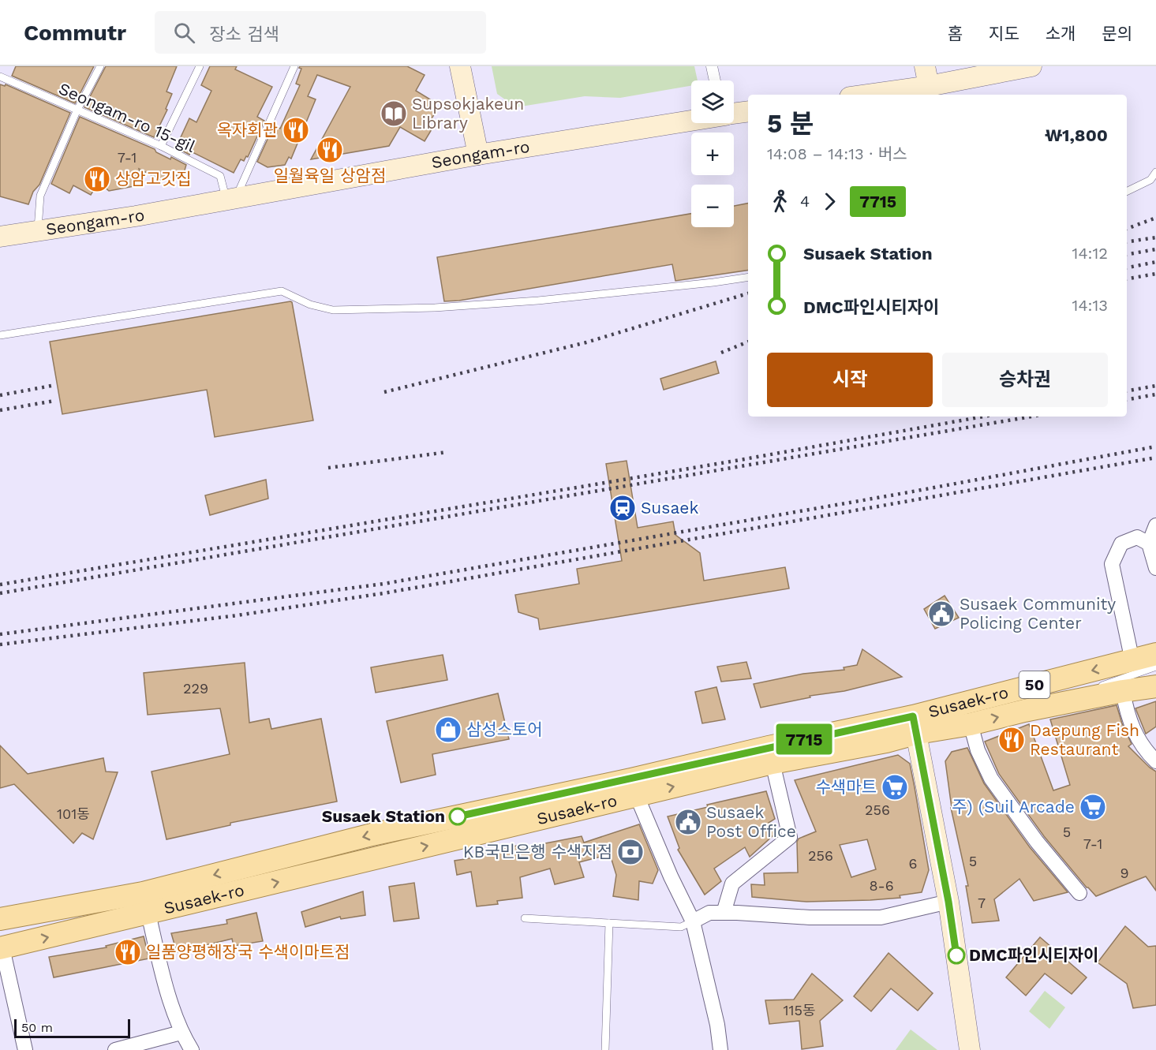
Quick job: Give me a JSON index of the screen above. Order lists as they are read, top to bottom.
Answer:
{
  "streets": {
    "main road": ["Seongam-ro", "50", "Susaek-ro"],
    "lane": ["Seongam-ro 15-gil"]
  },
  "crossings": [
    ["Seongam-ro 15-gil", "Seongam-ro"]
  ],
  "places": {
    "library": ["Supsokjakeun Library"],
    "restaurant": [
      "옥자회관",
      "일월육일 상암점",
      "상암고깃집",
      "Daepung Fish Restaurant",
      "일품양평해장국 수색이마트점"
    ],
    "station": ["Susaek"],
    "public building": ["Susaek Community Policing Center", "Susaek Post Office"],
    "shop": ["삼성스토어"],
    "supermarket": ["수색마트", "주) (Suil Arcade"],
    "other": ["Susaek Station", "DMC파인시티자이"],
    "bank": ["KB국민은행 수색지점"]
  },
  "lines": ["bus line 7715"],
  "house_numbers": [
    "7-1",
    "229",
    "256",
    "101동",
    "5",
    "7-1",
    "256",
    "5",
    "6",
    "9",
    "8-6",
    "7",
    "115동"
  ],
  "scale_bar": "50 m",
  "page": {
    "header": "Commutr",
    "search": "장소 검색",
    "nav": [
      "홈",
      "지도",
      "소개",
      "문의"
    ],
    "on_map": "7715",
    "map_buttons": ["+", "−"],
    "heading": ["5 분", "14:08 – 14:13 · 버스", "₩1,800"],
    "legs": ["4", "7715"],
    "list": [
      {
        "name": "Susaek Station",
        "value": "14:12"
      },
      {
        "name": "DMC파인시티자이",
        "value": "14:13"
      }
    ],
    "buttons": ["시작", "승차권"],
    "scale": "50 m"
  }
}
